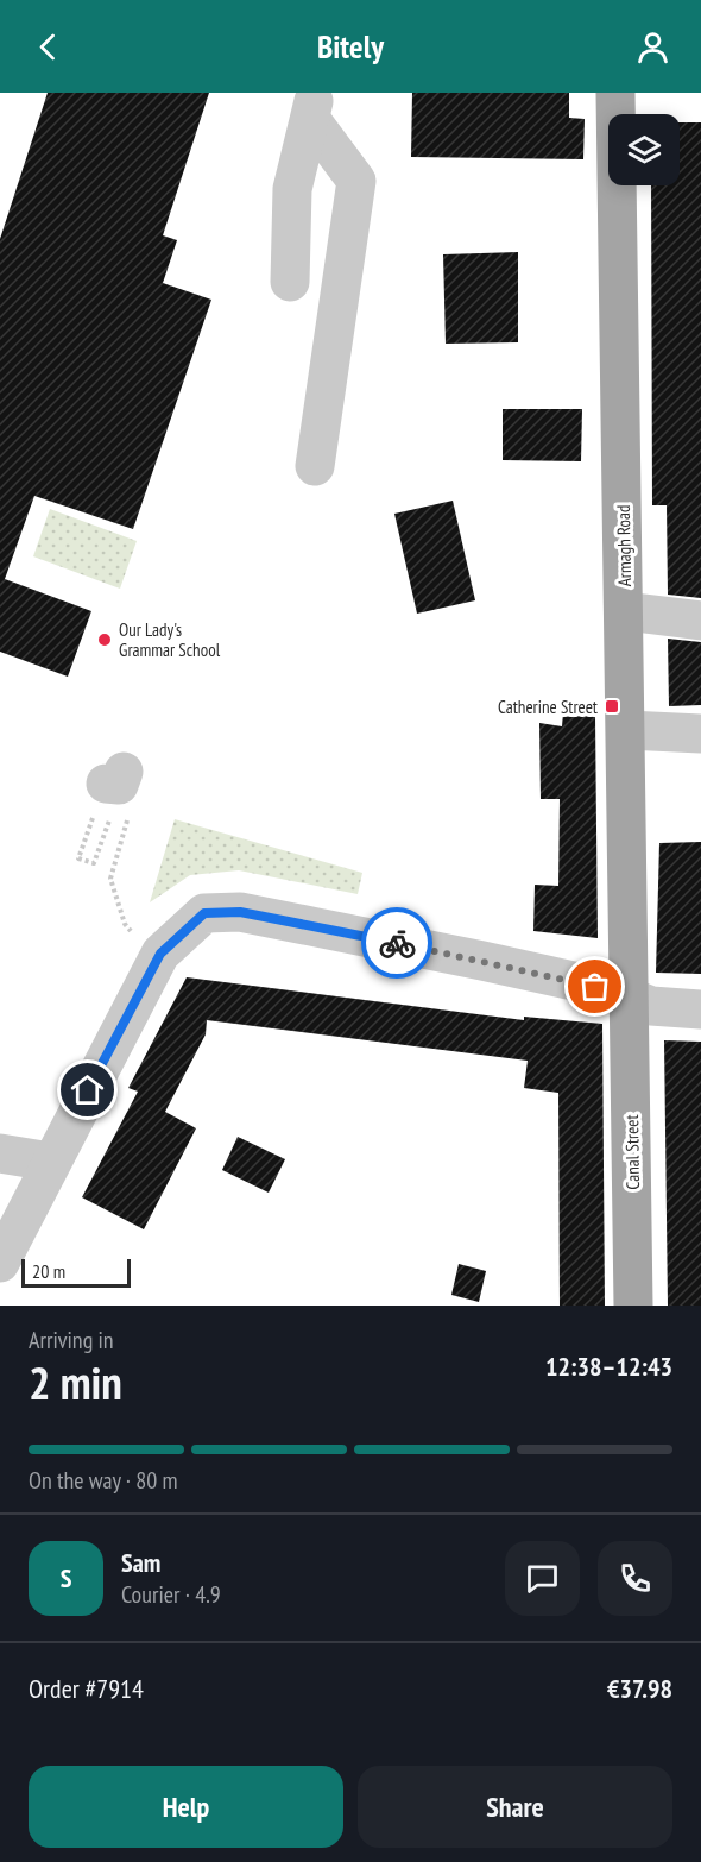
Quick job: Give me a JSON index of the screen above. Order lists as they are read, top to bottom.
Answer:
{
  "streets": {
    "main road": ["Armagh Road", "Canal Street"]
  },
  "crossings": [
    ["Armagh Road", "Canal Street"]
  ],
  "places": {
    "other": ["Our Lady's Grammar School"],
    "transit": ["Catherine Street"]
  },
  "scale_bar": "20 m",
  "page": {
    "header": "Bitely",
    "scale": "20 m",
    "heading": ["2 min", "Arriving in", "12:38–12:43"],
    "panel": [
      "Sam",
      "Courier · 4.9",
      "Order #7914",
      "€37.98"
    ],
    "bar": "On the way · 80 m",
    "round": "S",
    "buttons": ["Help", "Share"]
  }
}
